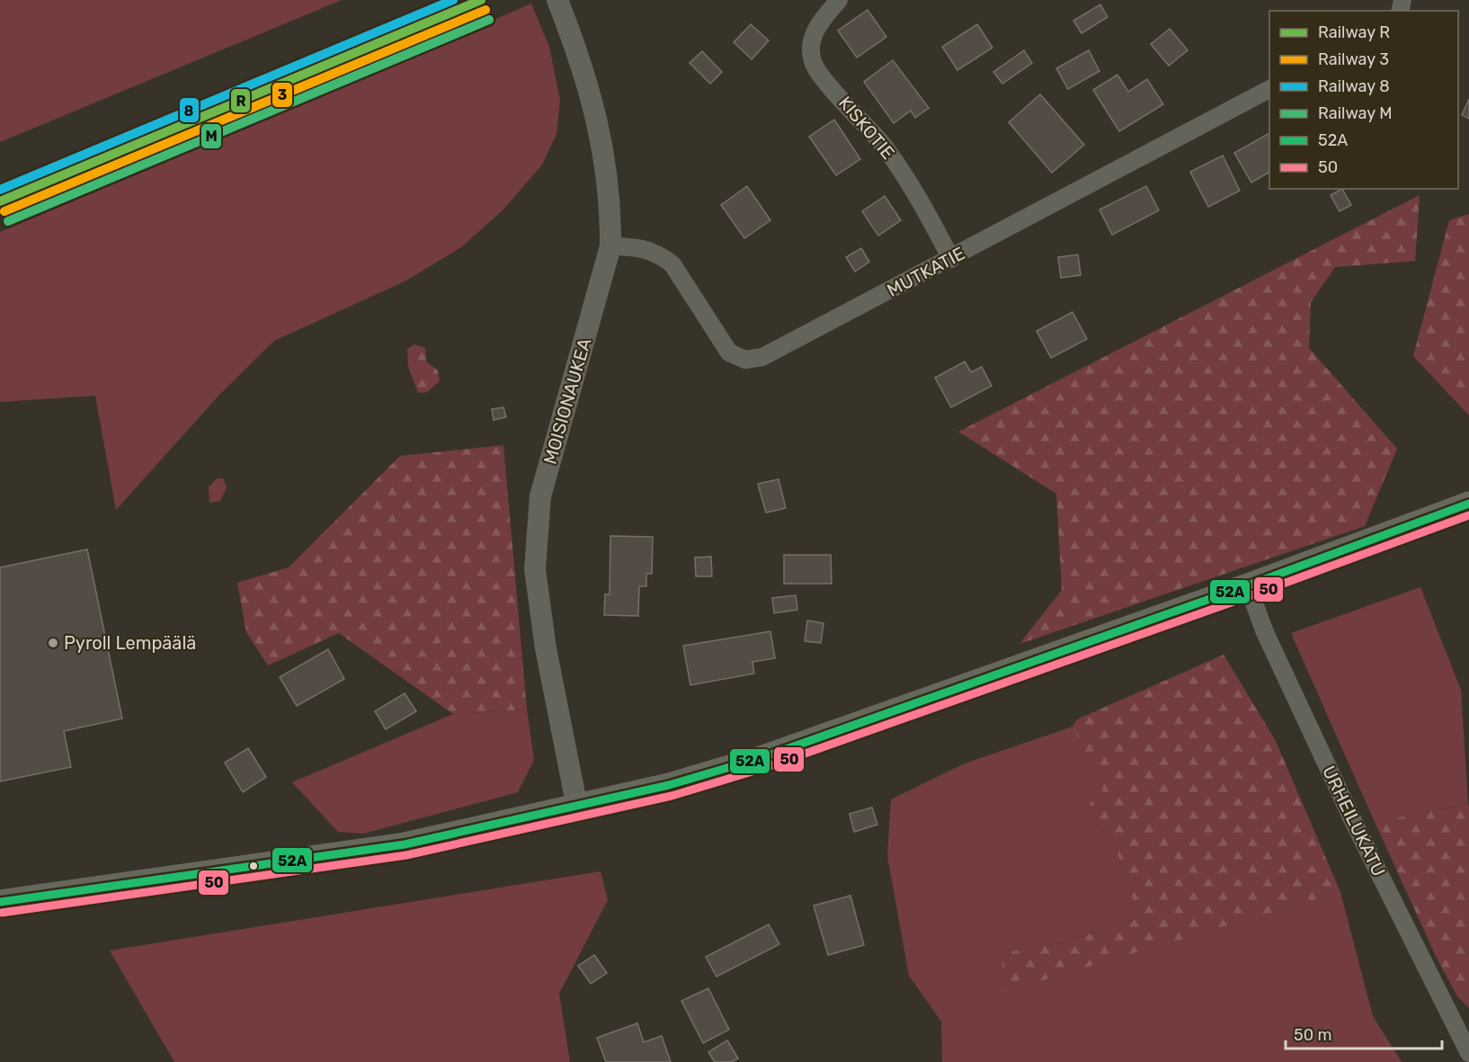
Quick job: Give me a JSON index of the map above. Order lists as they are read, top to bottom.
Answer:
{
  "streets": {
    "street": [
      "KISKOTIE",
      "MUTKATIE",
      "MOISIONAUKEA",
      "URHEILUKATU"
    ]
  },
  "crossings": [
    ["KISKOTIE", "MUTKATIE"],
    ["MUTKATIE", "MOISIONAUKEA"]
  ],
  "places": ["Pyroll Lempäälä"],
  "lines": [
    "rail line R",
    "rail line 8",
    "rail line 3",
    "rail line M",
    "transit line 52A",
    "transit line 50"
  ],
  "legend": [
    "Railway R",
    "Railway 3",
    "Railway 8",
    "Railway M",
    "52A",
    "50"
  ],
  "scale_bar": "50 m"
}
